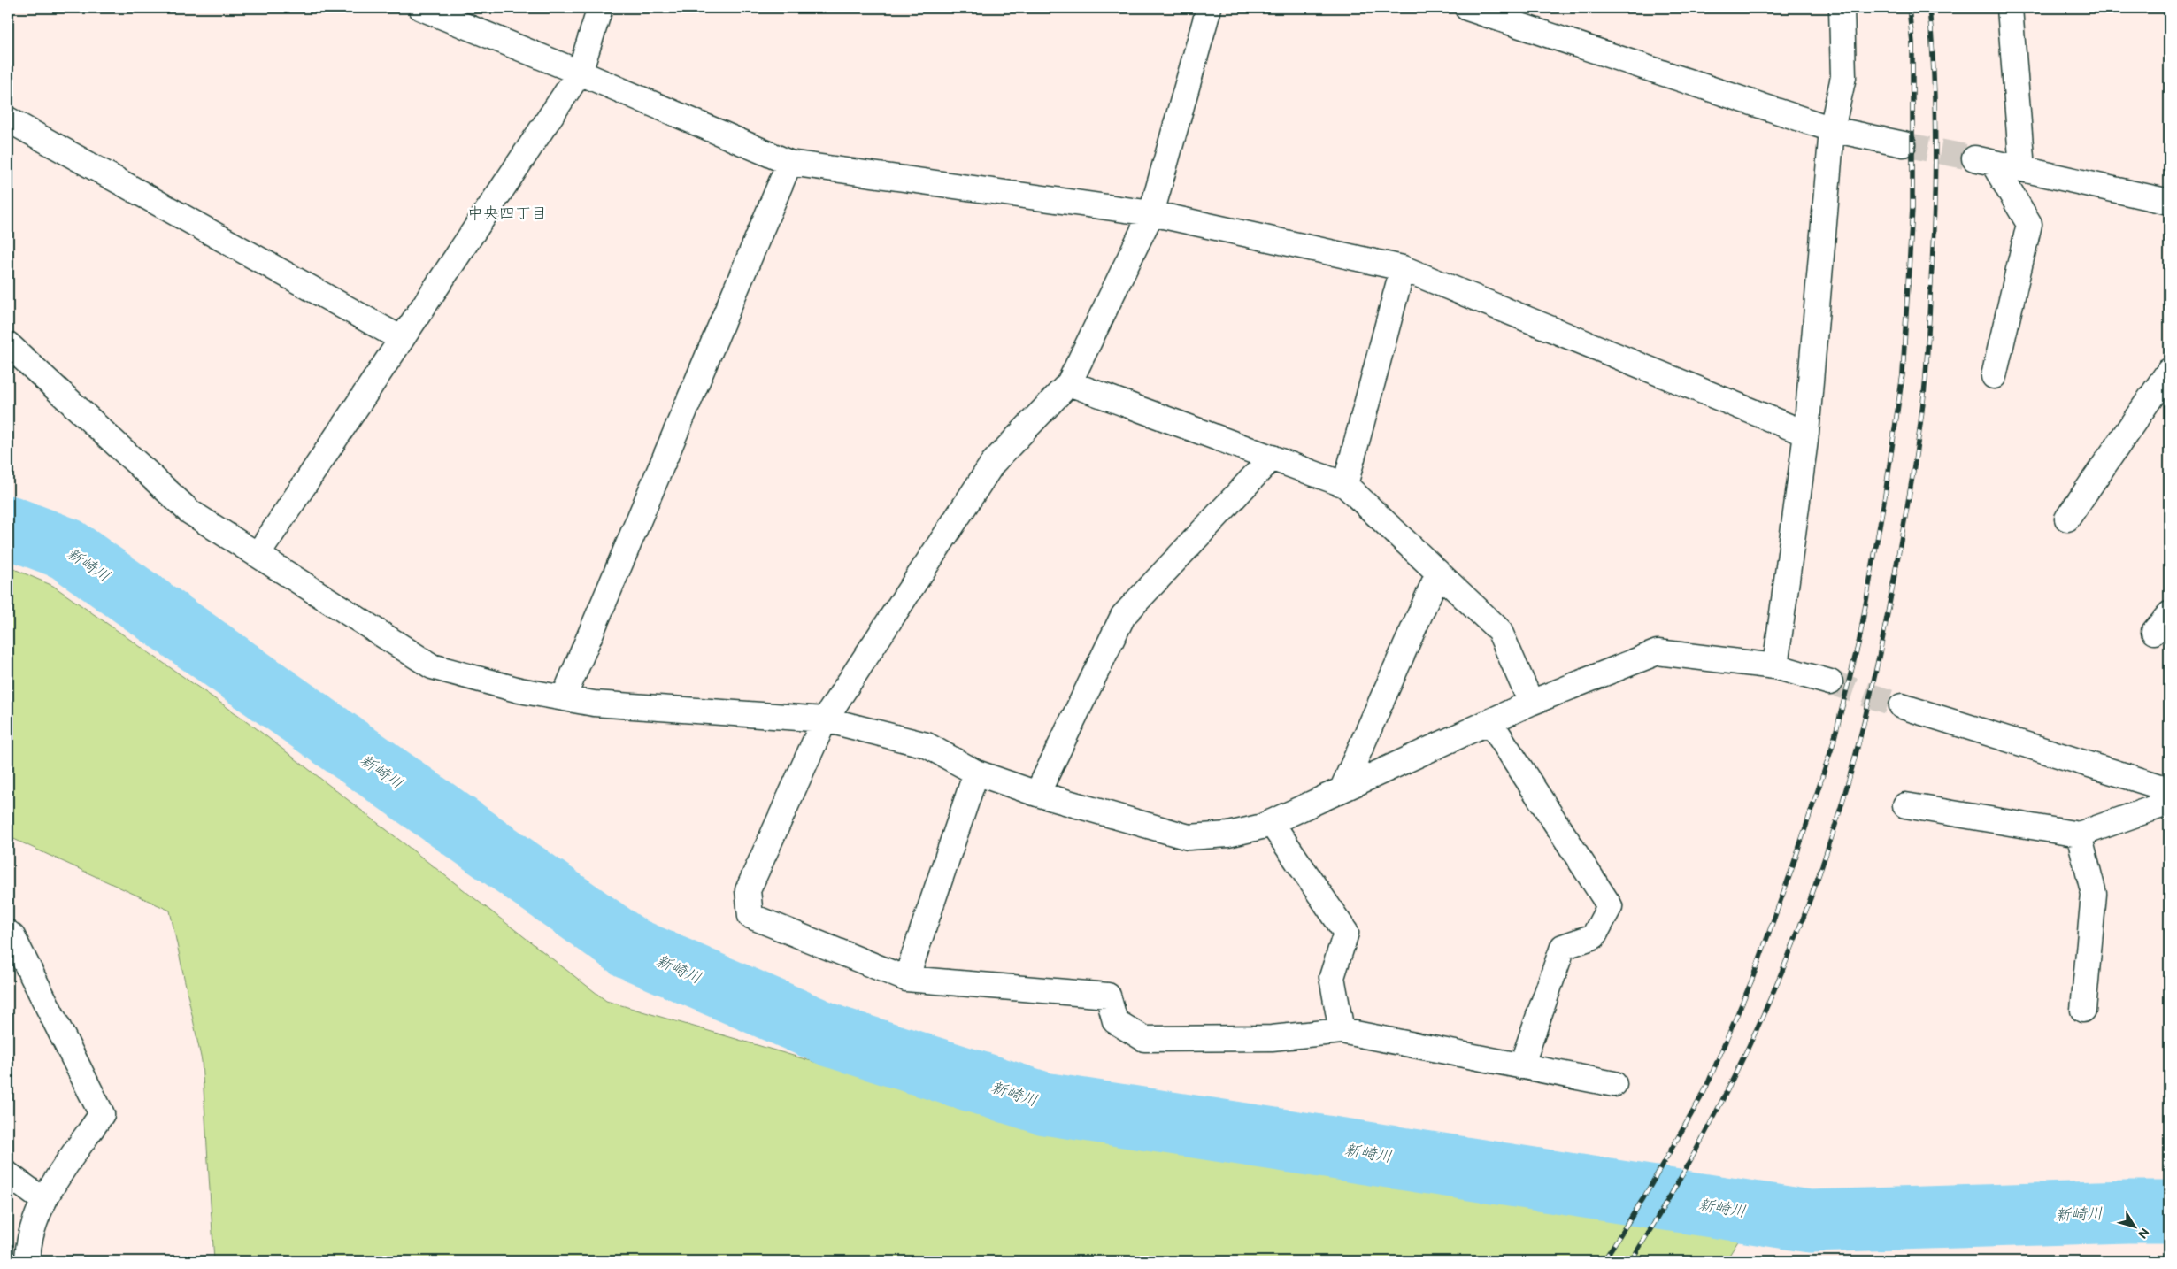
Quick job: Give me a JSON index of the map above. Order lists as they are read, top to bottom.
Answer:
{
  "districts": ["中央四丁目"],
  "water": ["新崎川"],
  "north": "bottom right"
}
